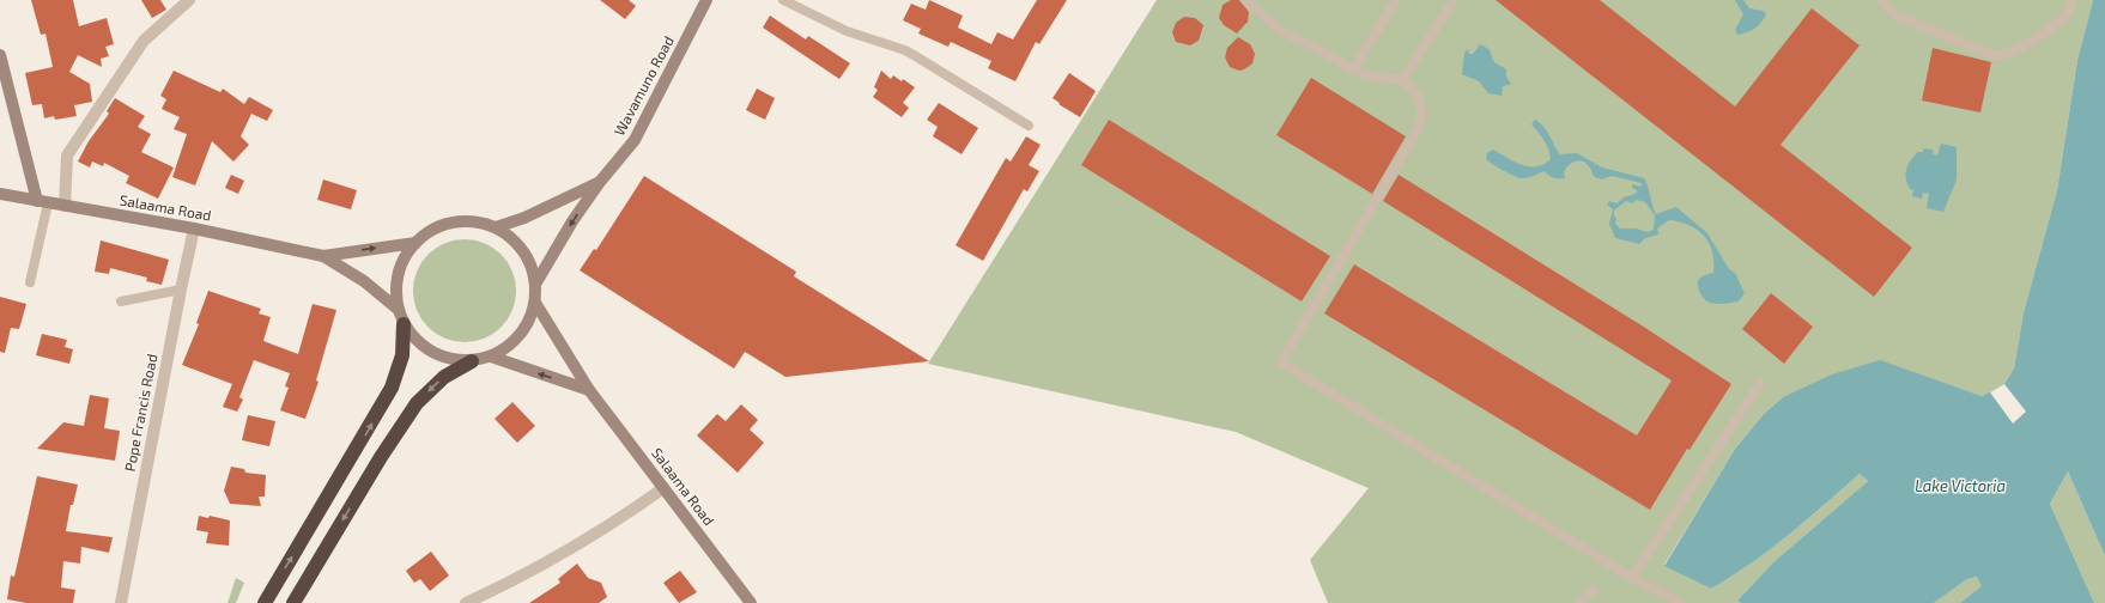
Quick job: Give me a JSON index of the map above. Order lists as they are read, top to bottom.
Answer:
{
  "streets": {
    "main road": ["Wavamuno Road", "Salaama Road"],
    "street": ["Pope Francis Road"]
  },
  "crossings": [
    ["Wavamuno Road", "Salaama Road"],
    ["Salaama Road", "Pope Francis Road"]
  ],
  "water": ["Lake Victoria"]
}
